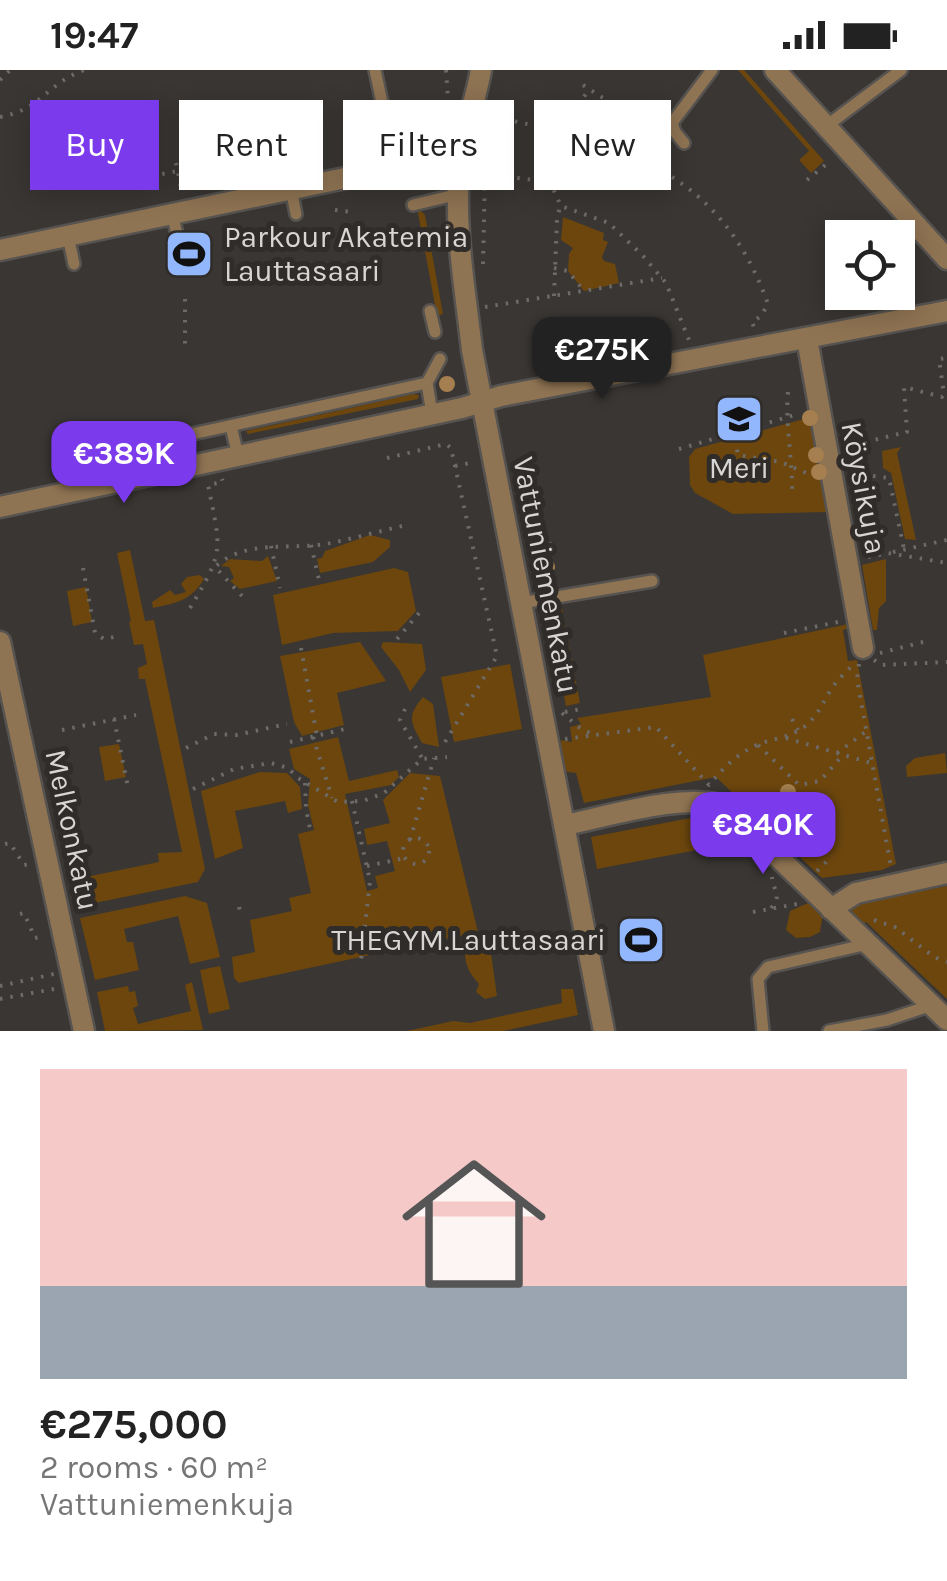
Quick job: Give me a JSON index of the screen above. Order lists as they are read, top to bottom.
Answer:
{
  "streets": {
    "street": ["Köysikuja", "Vattuniemenkatu", "Melkonkatu"]
  },
  "places": {
    "sports": ["Parkour Akatemia Lauttasaari", "THEGYM.Lauttasaari"],
    "school or university": ["Meri"]
  },
  "page": {
    "status": "19:47",
    "chip": [
      "Buy",
      "Rent",
      "Filters",
      "New"
    ],
    "price": ["€275K", "€389K", "€840K"],
    "list": [
      {
        "name": "€275,000",
        "note": "2 rooms · 60 m² · Vattuniemenkuja"
      }
    ]
  }
}
